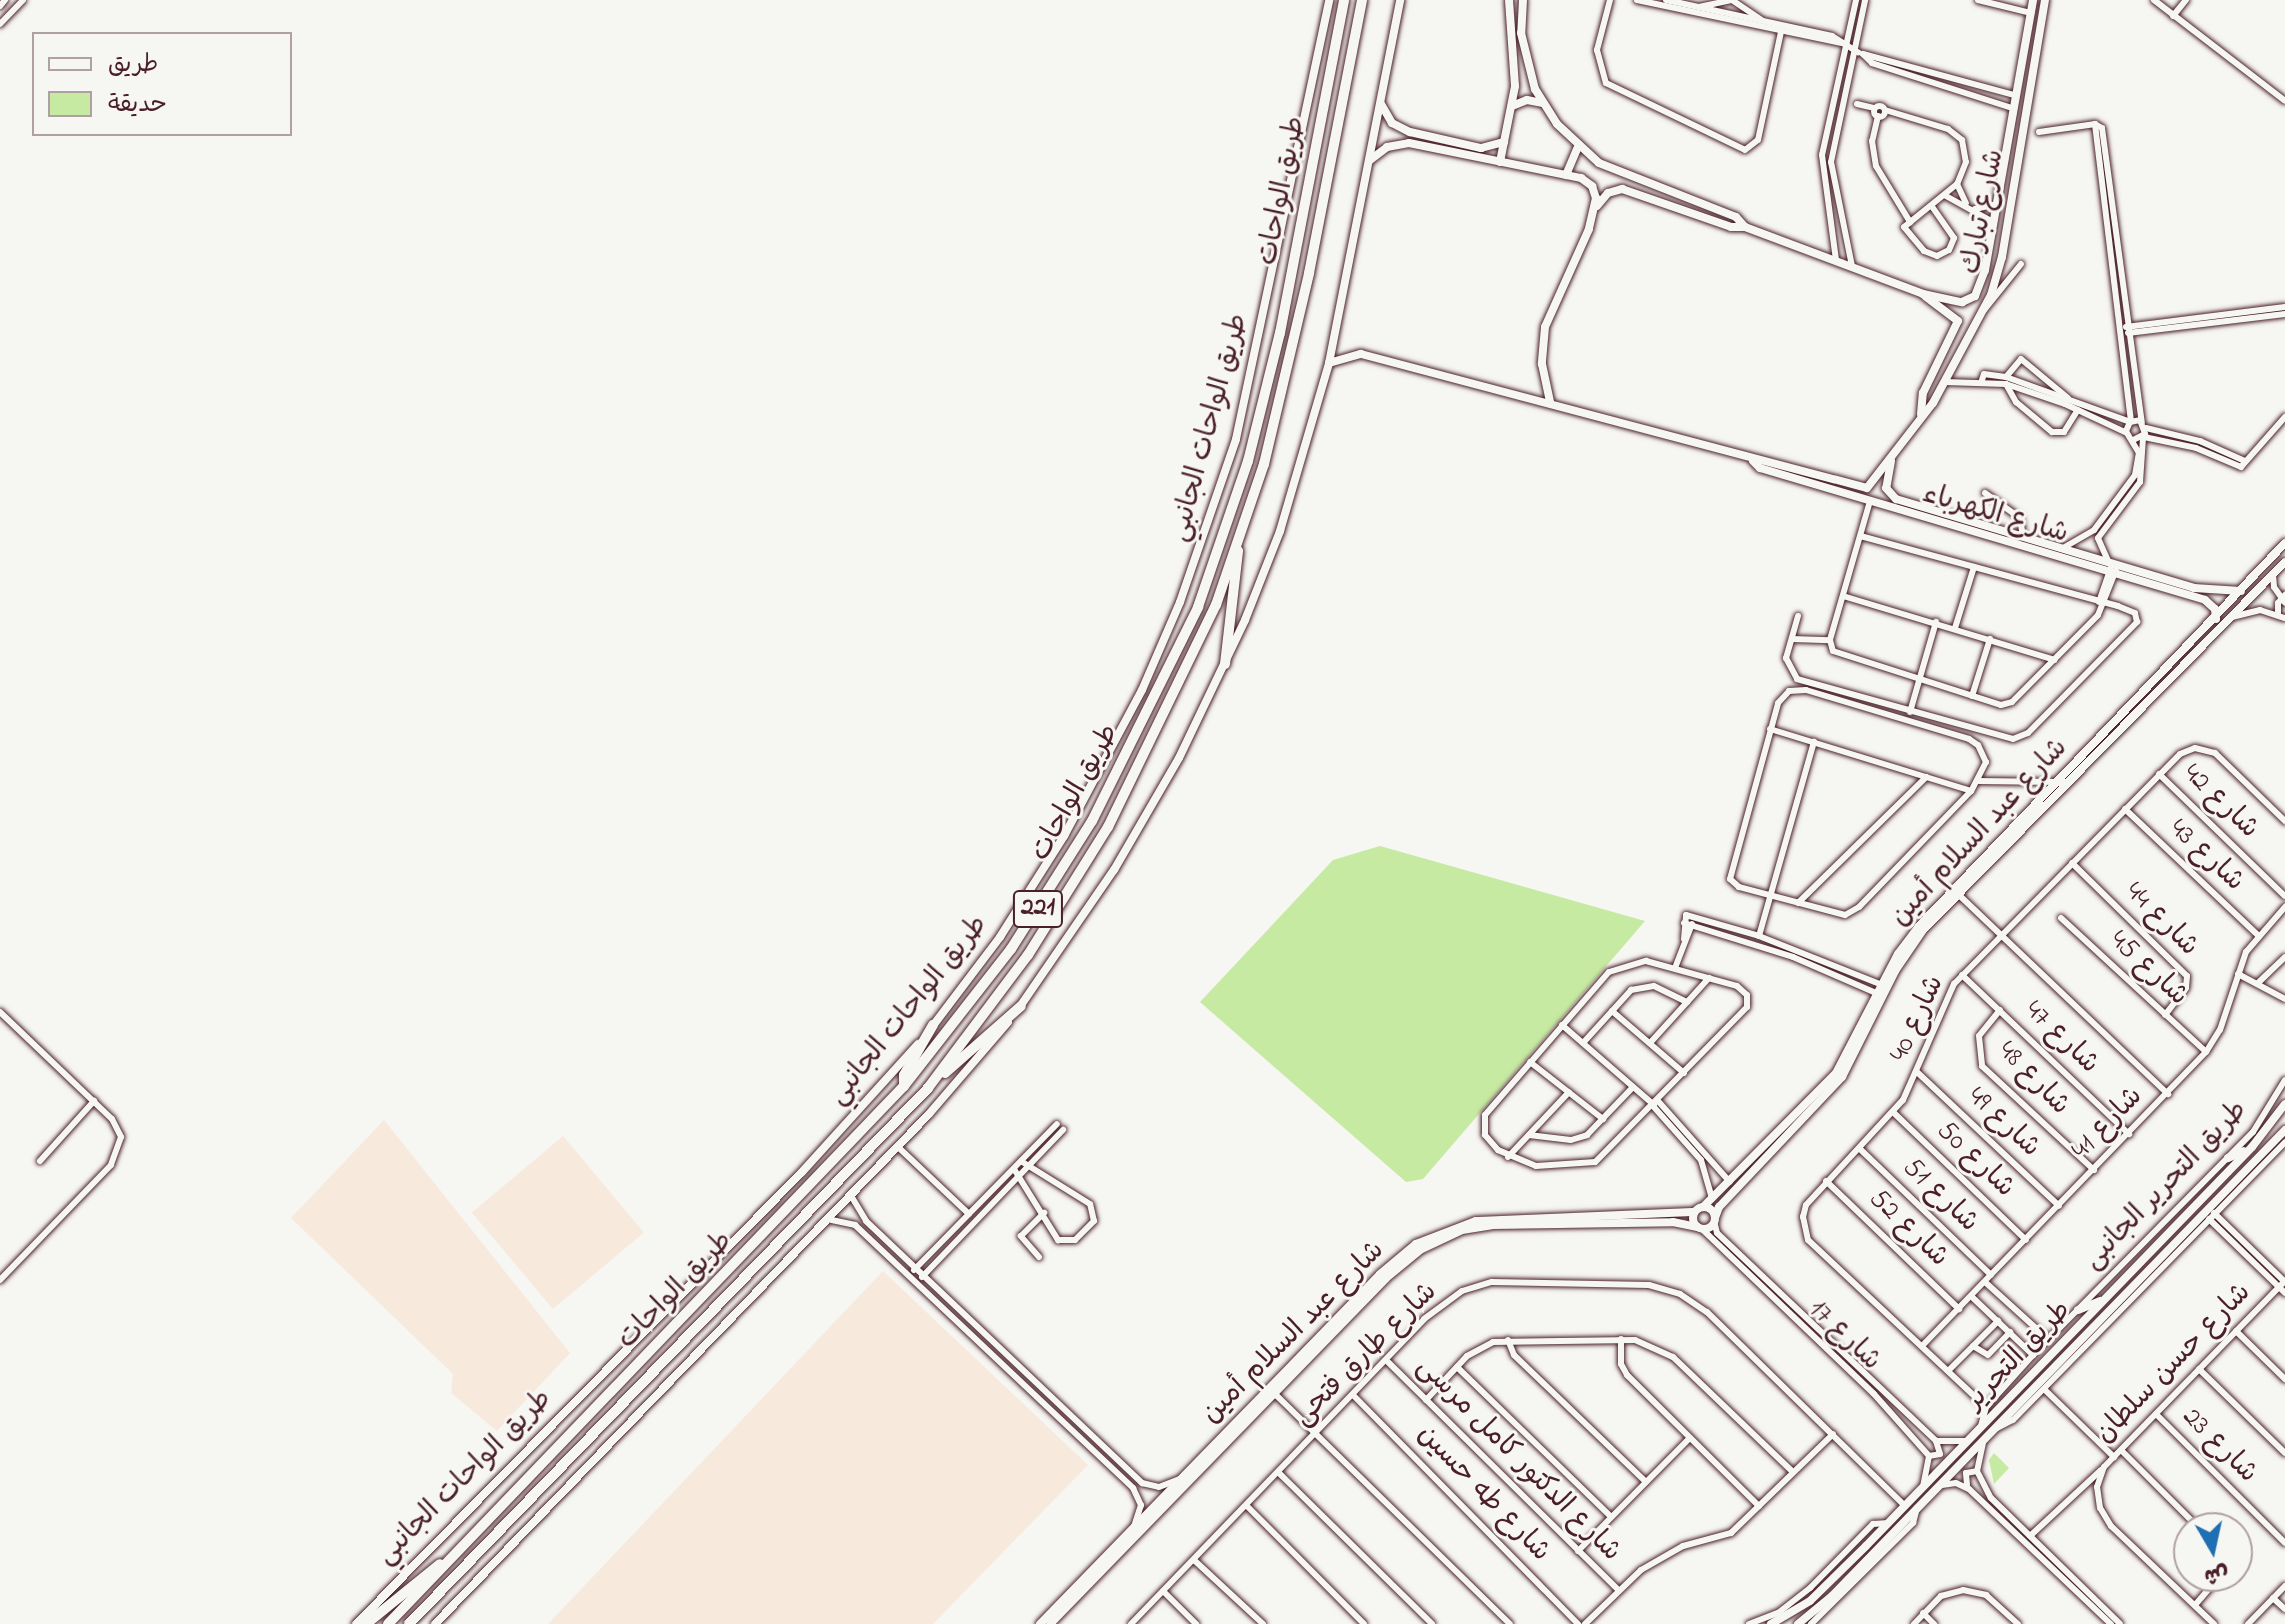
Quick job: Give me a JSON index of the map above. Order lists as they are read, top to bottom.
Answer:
{
  "streets": {
    "highway": ["طريق الواحات", "221"],
    "street": [
      "شارع تبارك",
      "طريق الواحات الجانبي",
      "شارع الكهرباء",
      "شارع 42",
      "شارع عبد السلام أمين",
      "شارع 43",
      "شارع 44",
      "شارع 45",
      "شارع 40",
      "شارع 47",
      "شارع 48",
      "شارع 49",
      "شارع 41",
      "شارع 50",
      "طريق التحرير الجانبى",
      "شارع 51",
      "شارع 52",
      "شارع 17",
      "شارع طارق فتحى",
      "طريق التحرير",
      "شارع حسن سلطان",
      "شارع 23",
      "شارع الدكتور كامل مرسى",
      "شارع طه حسين"
    ]
  },
  "crossings": [
    ["شارع تبارك", "شارع الكهرباء"],
    ["شارع الكهرباء", "شارع عبد السلام أمين"],
    ["شارع 42", "شارع 40"],
    ["شارع عبد السلام أمين", "شارع 17"],
    ["شارع 43", "شارع 40"],
    ["شارع 43", "شارع 41"],
    ["شارع 44", "شارع 45"],
    ["شارع 44", "شارع 40"],
    ["شارع 45", "شارع 41"],
    ["شارع 40", "شارع 47"],
    ["شارع 40", "شارع 49"],
    ["شارع 40", "شارع 41"],
    ["شارع 40", "شارع 50"],
    ["شارع 40", "طريق التحرير الجانبى"],
    ["شارع 40", "شارع 51"],
    ["شارع 40", "شارع 52"],
    ["شارع 47", "شارع 48"],
    ["شارع 47", "شارع 41"],
    ["شارع 48", "شارع 41"],
    ["شارع 49", "شارع 41"],
    ["شارع 41", "شارع 50"],
    ["شارع 41", "شارع 51"],
    ["شارع 41", "شارع 52"],
    ["طريق التحرير الجانبى", "طريق التحرير"],
    ["شارع طارق فتحى", "طريق التحرير"],
    ["شارع طارق فتحى", "شارع الدكتور كامل مرسى"],
    ["شارع طارق فتحى", "شارع طه حسين"],
    ["شارع حسن سلطان", "شارع 23"]
  ],
  "legend": ["طريق", "حديقة"],
  "north": "bottom"
}
